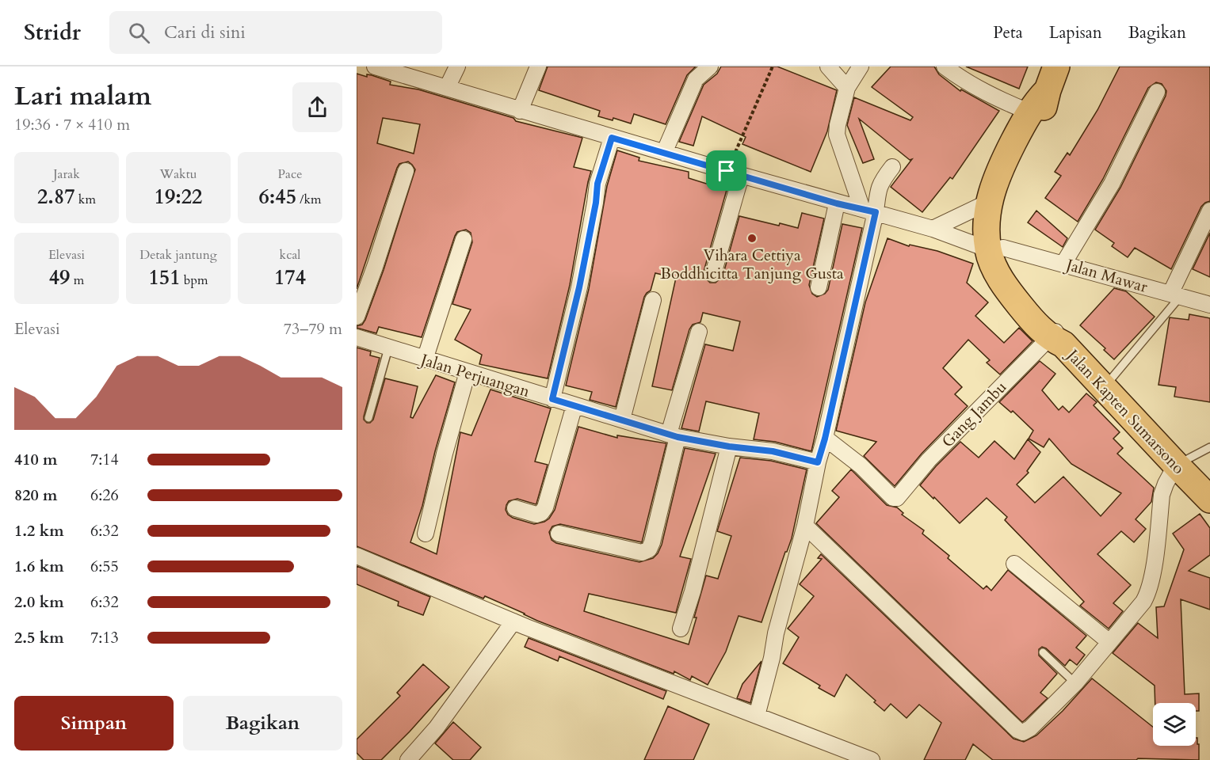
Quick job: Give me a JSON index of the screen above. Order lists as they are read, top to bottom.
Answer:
{
  "streets": {
    "highway": ["Jalan Kapten Sumarsono"],
    "street": ["Jalan Mawar", "Jalan Perjuangan", "Gang Jambu"]
  },
  "crossings": [
    ["Jalan Mawar", "Jalan Kapten Sumarsono"],
    ["Jalan Kapten Sumarsono", "Gang Jambu"]
  ],
  "places": ["Vihara Cettiya Boddhicitta Tanjung Gusta"],
  "page": {
    "header": "Stridr",
    "search": "Cari di sini",
    "nav": ["Peta", "Lapisan", "Bagikan"],
    "heading": ["Lari malam", "19:36 · 7 × 410 m"],
    "stats": [
      ["Jarak", "2.87 km"],
      ["Waktu", "19:22"],
      ["Pace", "6:45 /km"],
      ["Elevasi", "49 m"],
      ["Detak jantung", "151 bpm"],
      ["kcal", "174"]
    ],
    "chart": ["Elevasi", "73–79 m"],
    "list": [
      {
        "name": "410 m",
        "note": "7:14"
      },
      {
        "name": "820 m",
        "note": "6:26"
      },
      {
        "name": "1.2 km",
        "note": "6:32"
      },
      {
        "name": "1.6 km",
        "note": "6:55"
      },
      {
        "name": "2.0 km",
        "note": "6:32"
      },
      {
        "name": "2.5 km",
        "note": "7:13"
      }
    ],
    "buttons": ["Simpan", "Bagikan"]
  }
}
